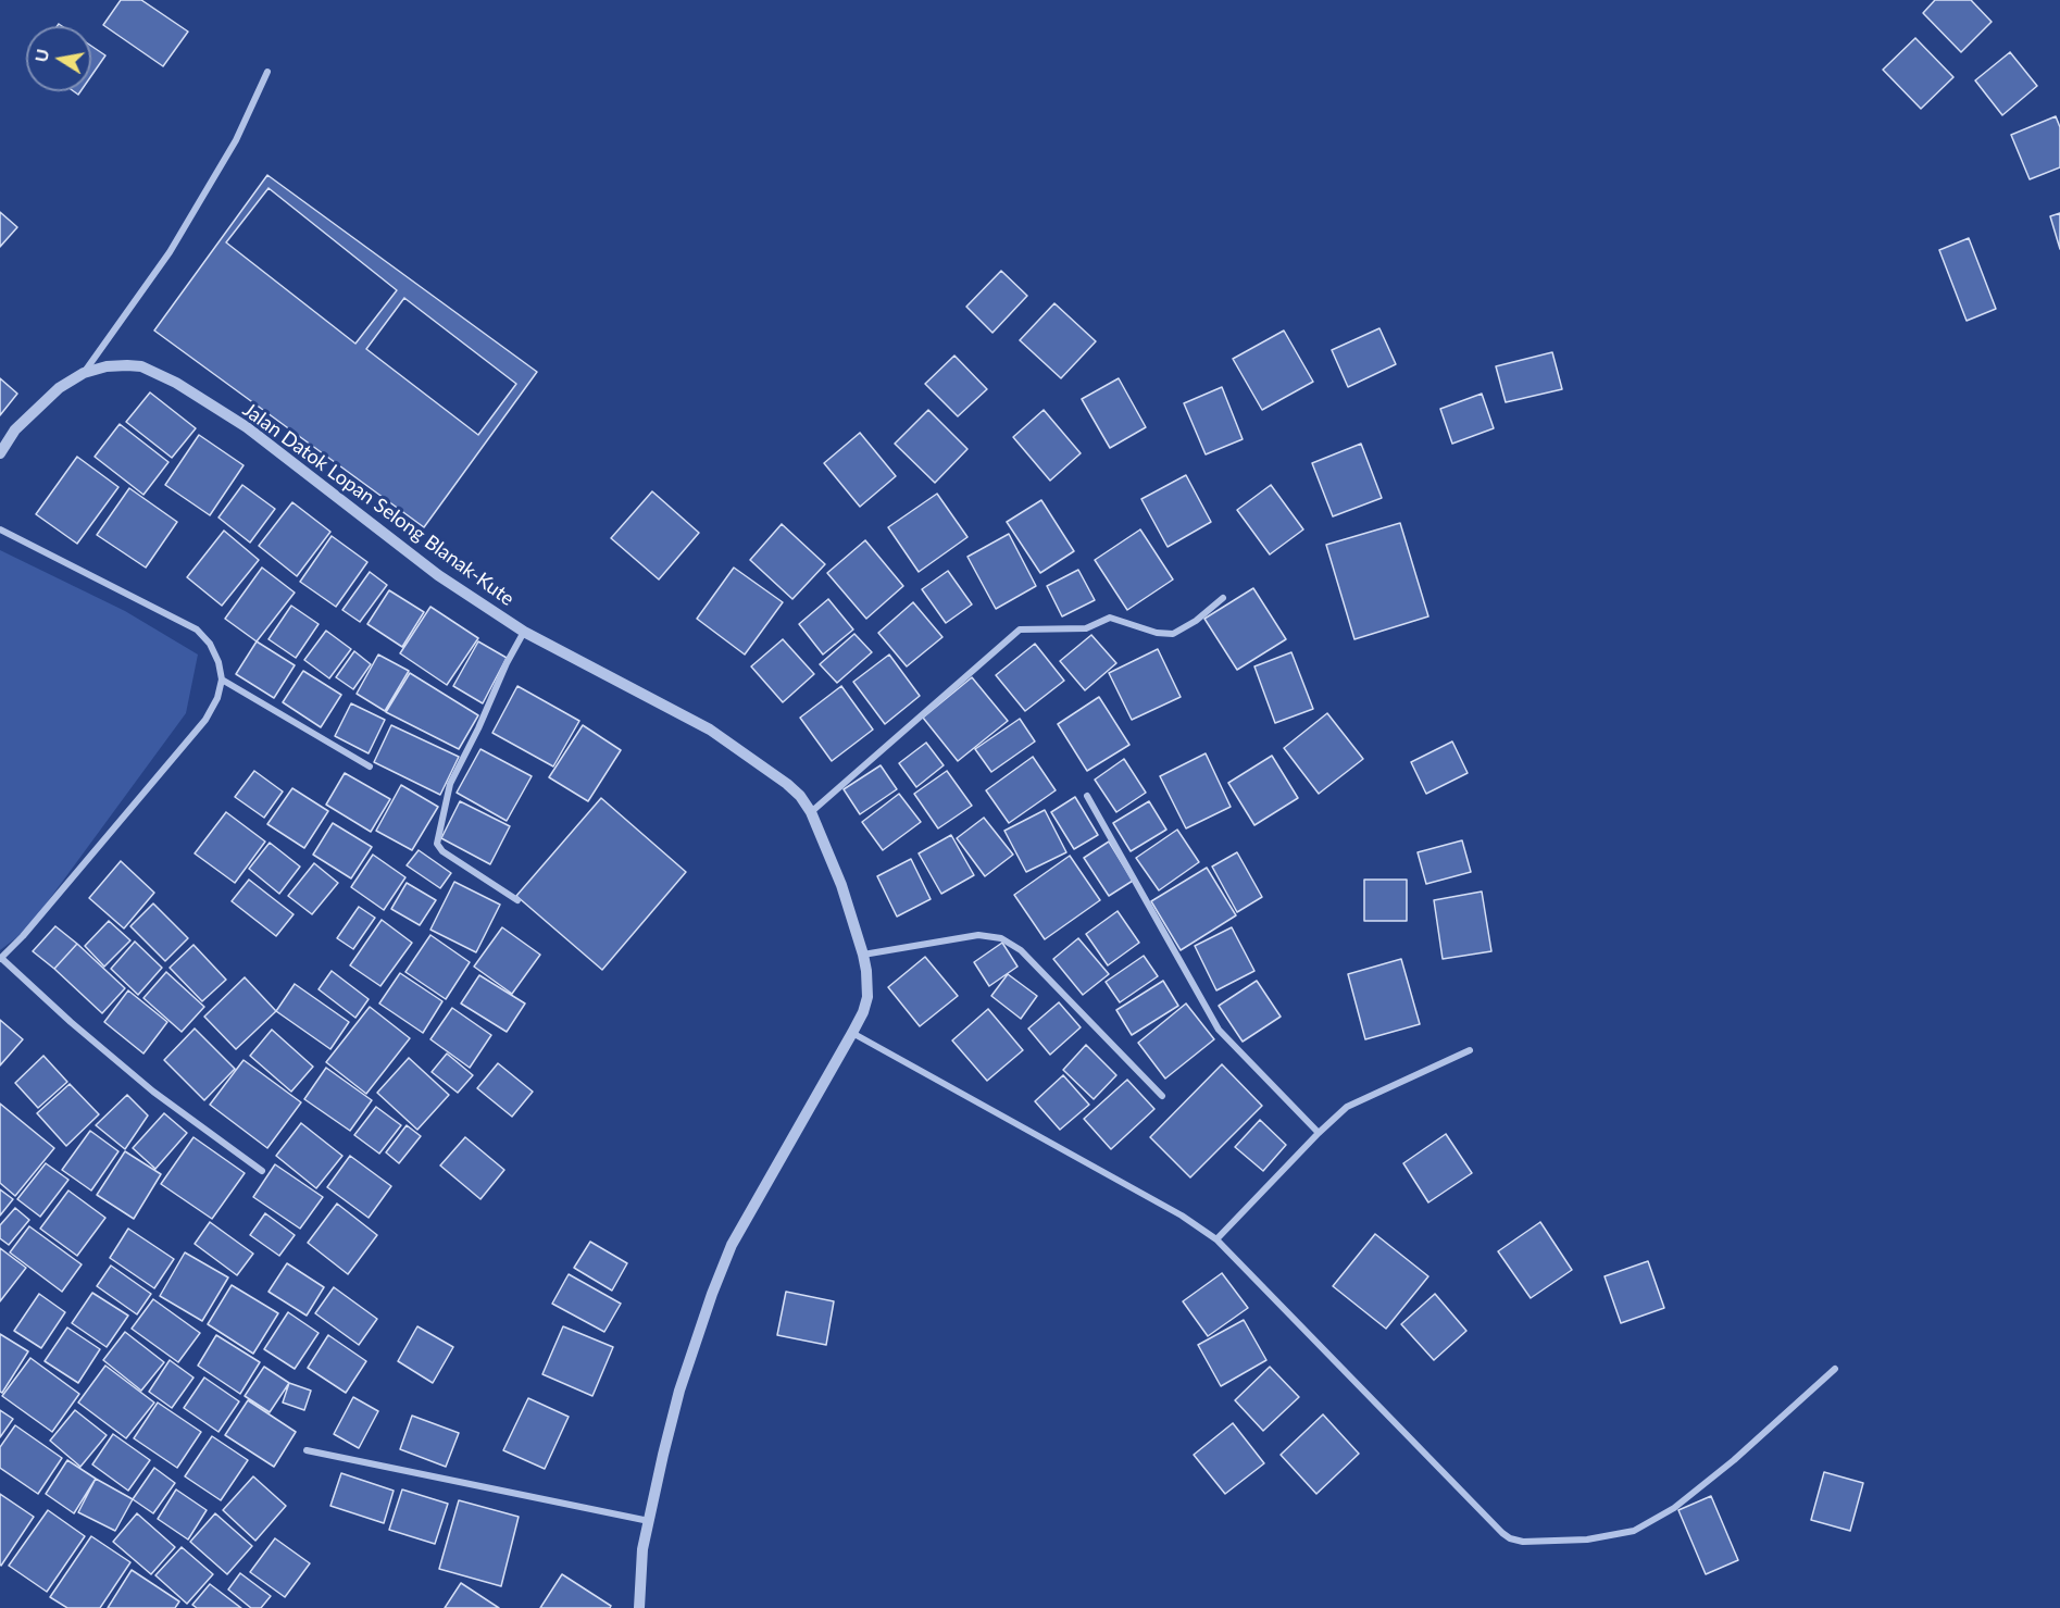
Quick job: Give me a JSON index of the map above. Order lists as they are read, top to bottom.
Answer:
{
  "streets": {
    "street": ["Jalan Datok Lopan Selong Blanak-Kute"]
  },
  "north": "left"
}
